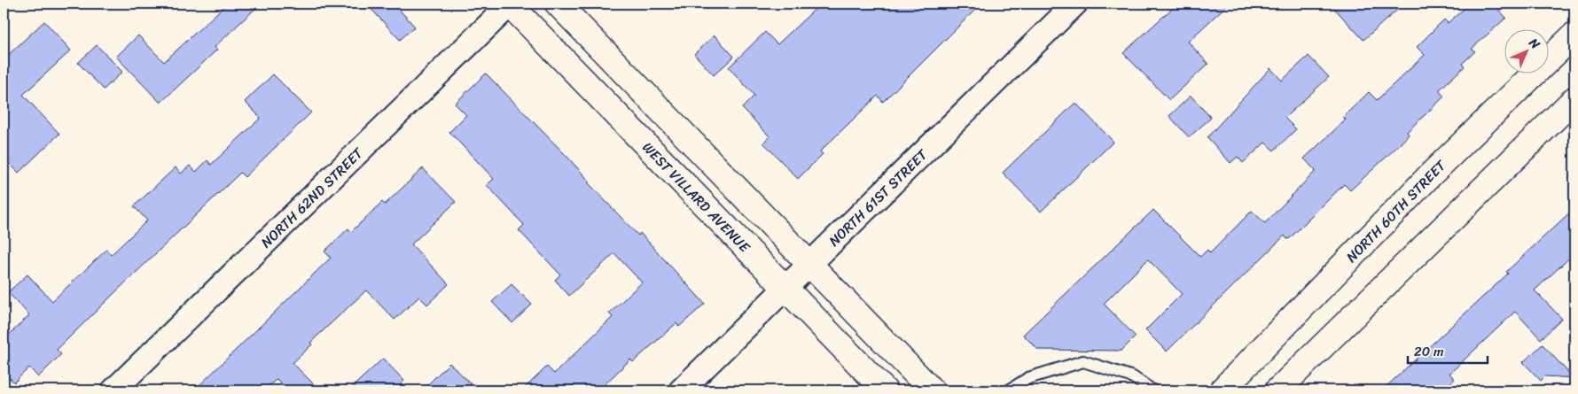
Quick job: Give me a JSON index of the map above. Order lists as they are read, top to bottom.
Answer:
{
  "streets": {
    "street": [
      "NORTH 62ND STREET",
      "WEST VILLARD AVENUE",
      "NORTH 61ST STREET",
      "NORTH 60TH STREET"
    ]
  },
  "crossings": [
    ["NORTH 62ND STREET", "WEST VILLARD AVENUE"],
    ["WEST VILLARD AVENUE", "NORTH 61ST STREET"]
  ],
  "scale_bar": "20 m",
  "north": "top right"
}
